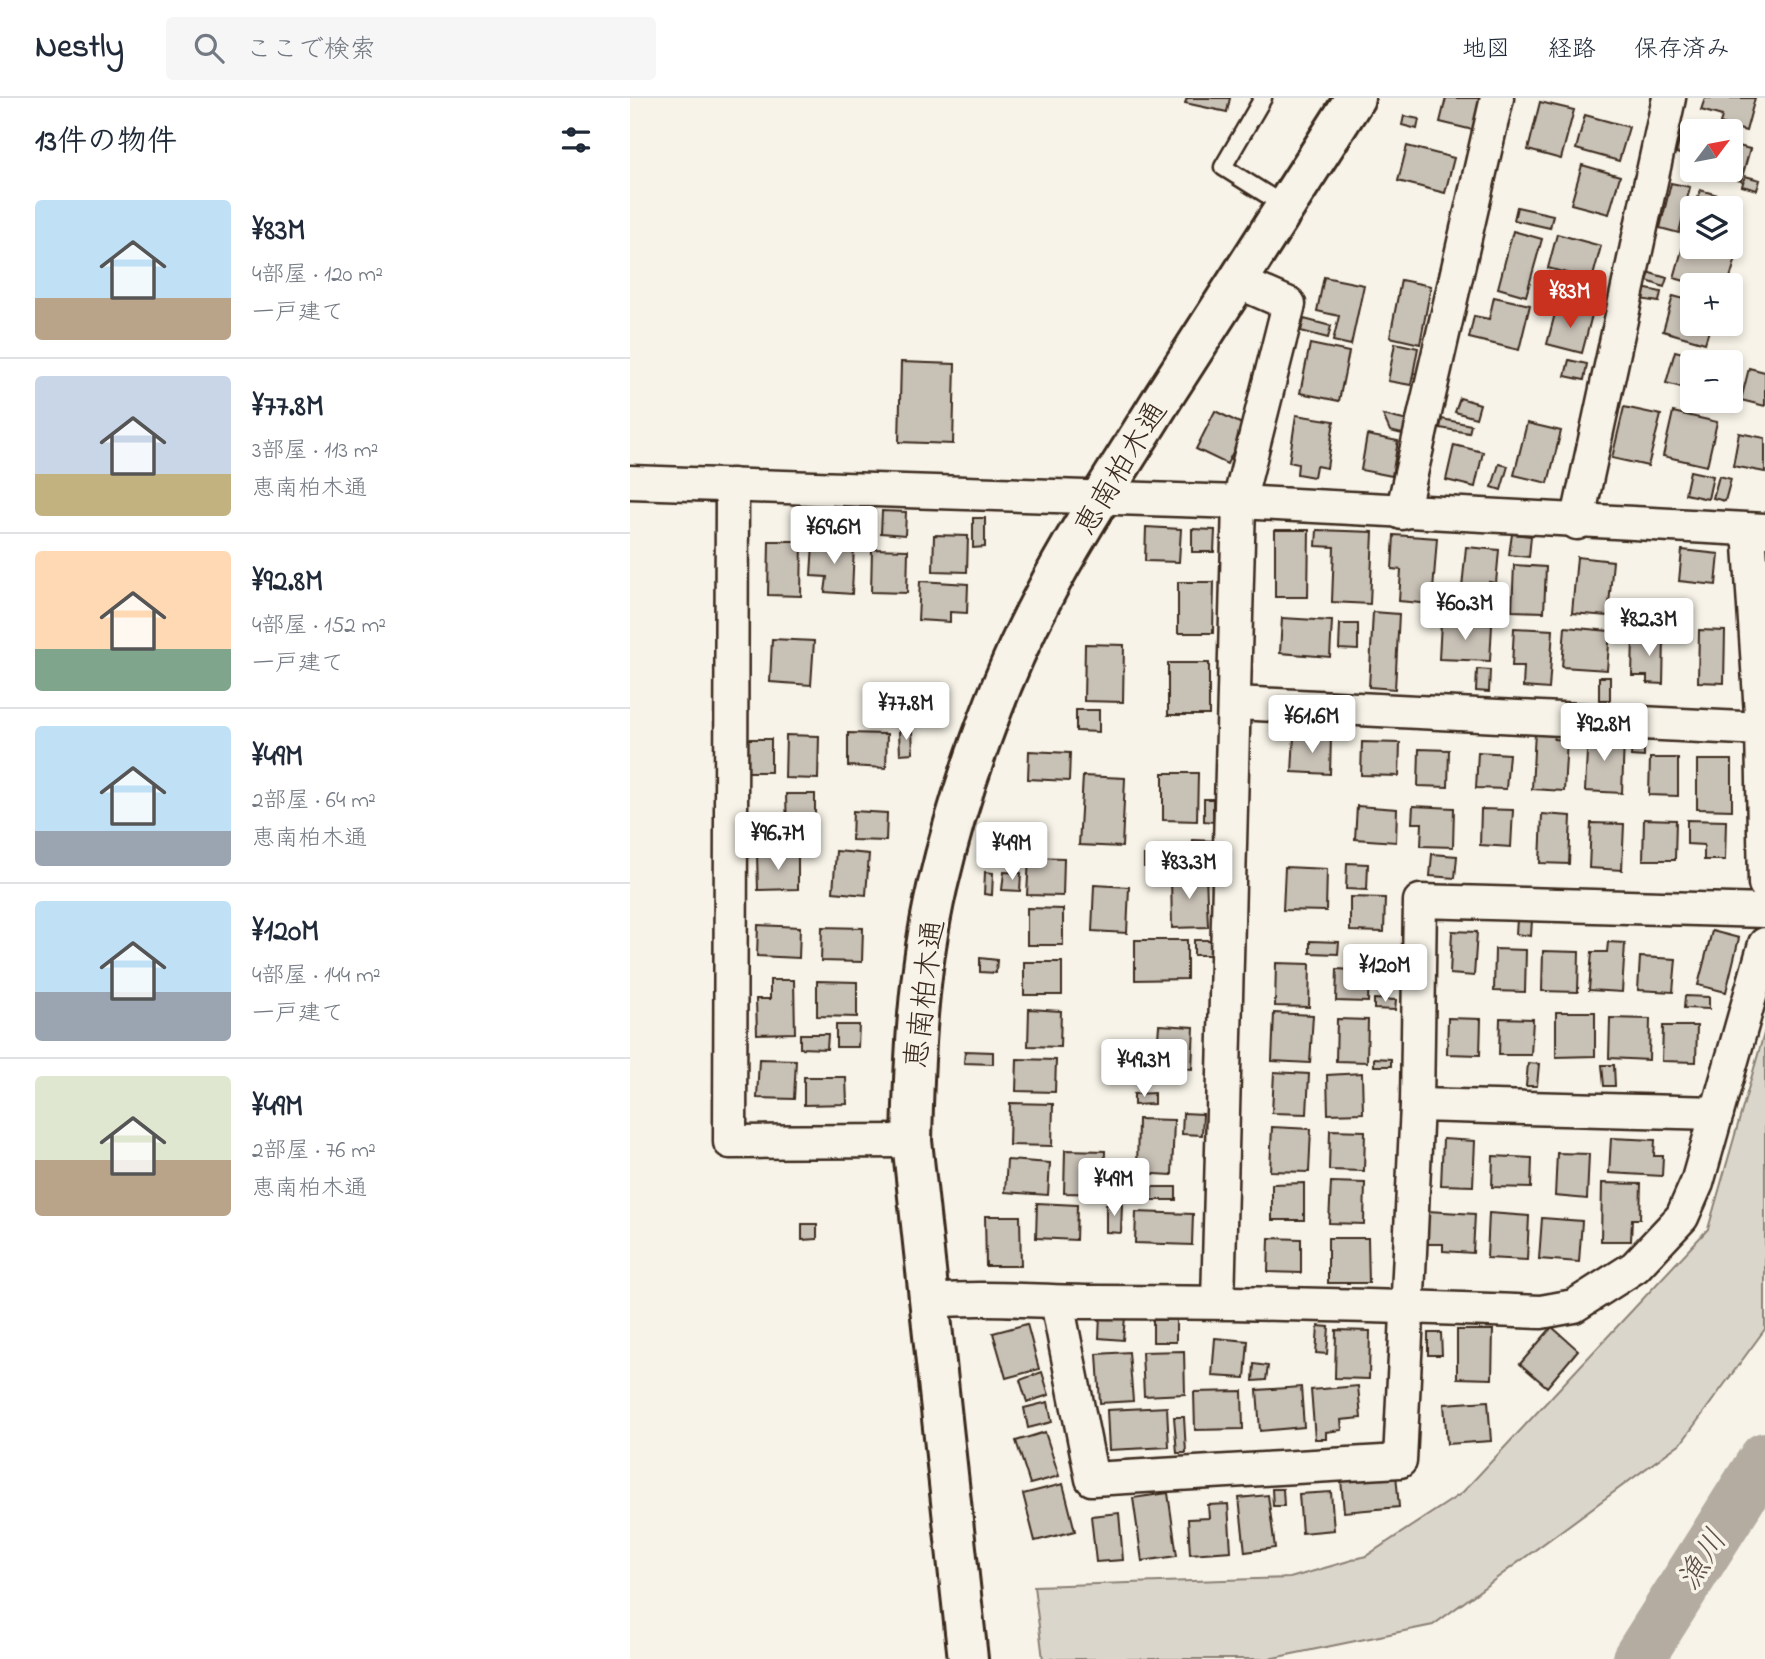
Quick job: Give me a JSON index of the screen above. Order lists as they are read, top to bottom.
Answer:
{
  "streets": {
    "street": ["恵南柏木通"]
  },
  "water": ["漁川"],
  "north": "top right",
  "page": {
    "header": "Nestly",
    "search": "ここで検索",
    "nav": ["地図", "経路", "保存済み"],
    "heading": "13件の物件",
    "map_buttons": ["+", "−"],
    "list": [
      {
        "name": "¥83M",
        "note": "4部屋 · 120 m² · 一戸建て"
      },
      {
        "name": "¥77.8M",
        "note": "3部屋 · 113 m² · 恵南柏木通"
      },
      {
        "name": "¥92.8M",
        "note": "4部屋 · 152 m² · 一戸建て"
      },
      {
        "name": "¥49M",
        "note": "2部屋 · 64 m² · 恵南柏木通"
      },
      {
        "name": "¥120M",
        "note": "4部屋 · 144 m² · 一戸建て"
      },
      {
        "name": "¥49M",
        "note": "2部屋 · 76 m² · 恵南柏木通"
      }
    ],
    "price": [
      "¥83M",
      "¥69.6M",
      "¥60.3M",
      "¥82.3M",
      "¥77.8M",
      "¥61.6M",
      "¥92.8M",
      "¥96.7M",
      "¥49M",
      "¥83.3M",
      "¥120M",
      "¥49.3M",
      "¥49M"
    ]
  }
}
